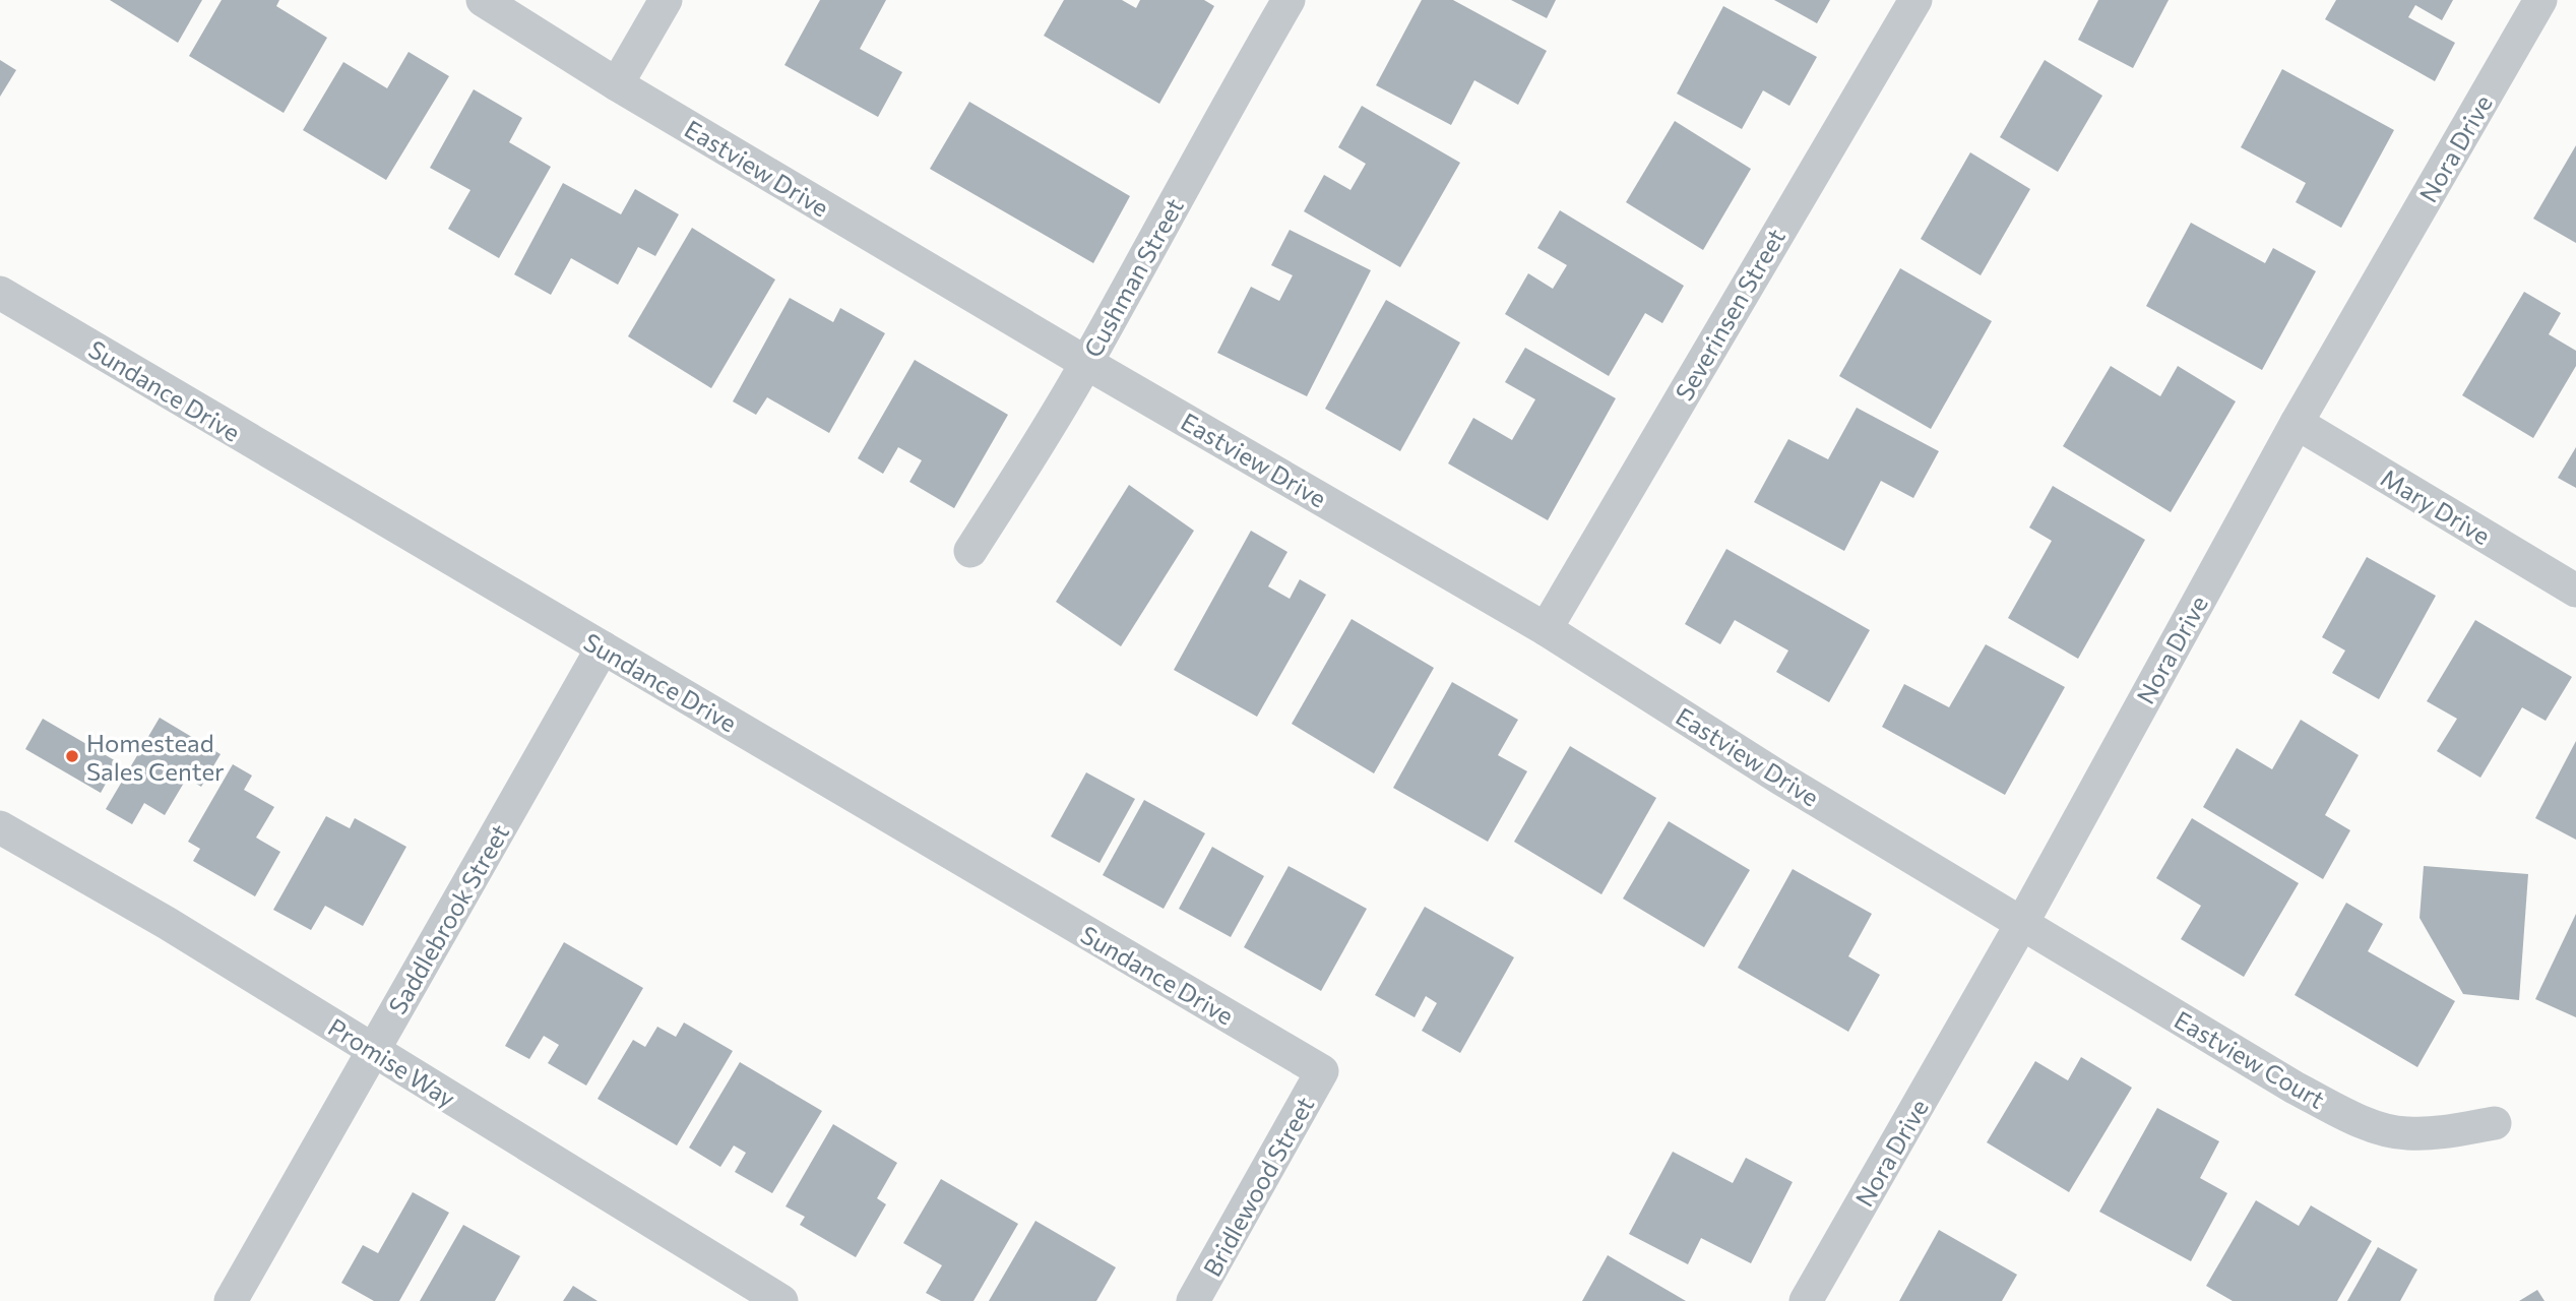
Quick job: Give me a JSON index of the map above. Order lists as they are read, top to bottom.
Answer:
{
  "streets": {
    "street": [
      "Nora Drive",
      "Eastview Drive",
      "Cushman Street",
      "Severinsen Street",
      "Sundance Drive",
      "Mary Drive",
      "Saddlebrook Street",
      "Eastview Court",
      "Promise Way",
      "Bridlewood Street"
    ]
  },
  "crossings": [
    ["Nora Drive", "Eastview Drive"],
    ["Nora Drive", "Mary Drive"],
    ["Nora Drive", "Eastview Court"],
    ["Eastview Drive", "Cushman Street"],
    ["Eastview Drive", "Severinsen Street"],
    ["Eastview Drive", "Eastview Court"],
    ["Sundance Drive", "Saddlebrook Street"],
    ["Sundance Drive", "Bridlewood Street"],
    ["Saddlebrook Street", "Promise Way"]
  ],
  "places": ["Homestead Sales Center"]
}
